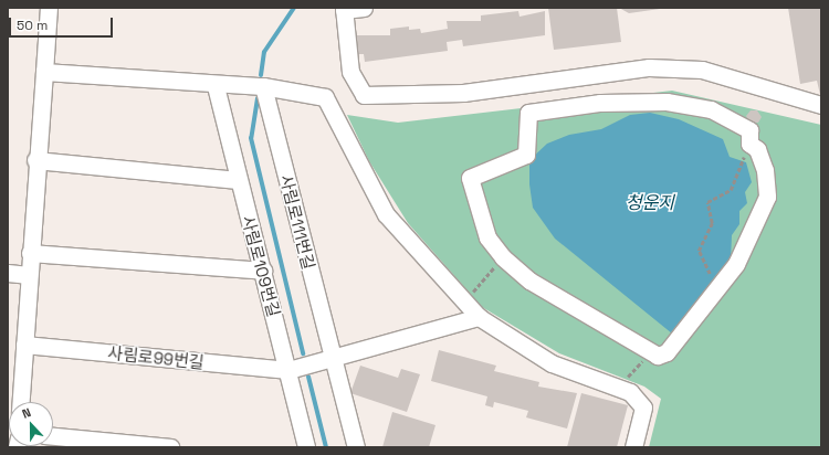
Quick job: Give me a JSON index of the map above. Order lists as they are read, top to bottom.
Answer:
{
  "streets": {
    "street": ["사림로111번길", "사림로109번길", "사림로99번길"]
  },
  "crossings": [
    ["사림로109번길", "사림로99번길"]
  ],
  "water": ["청운지"],
  "scale_bar": "50 m",
  "north": "top"
}
